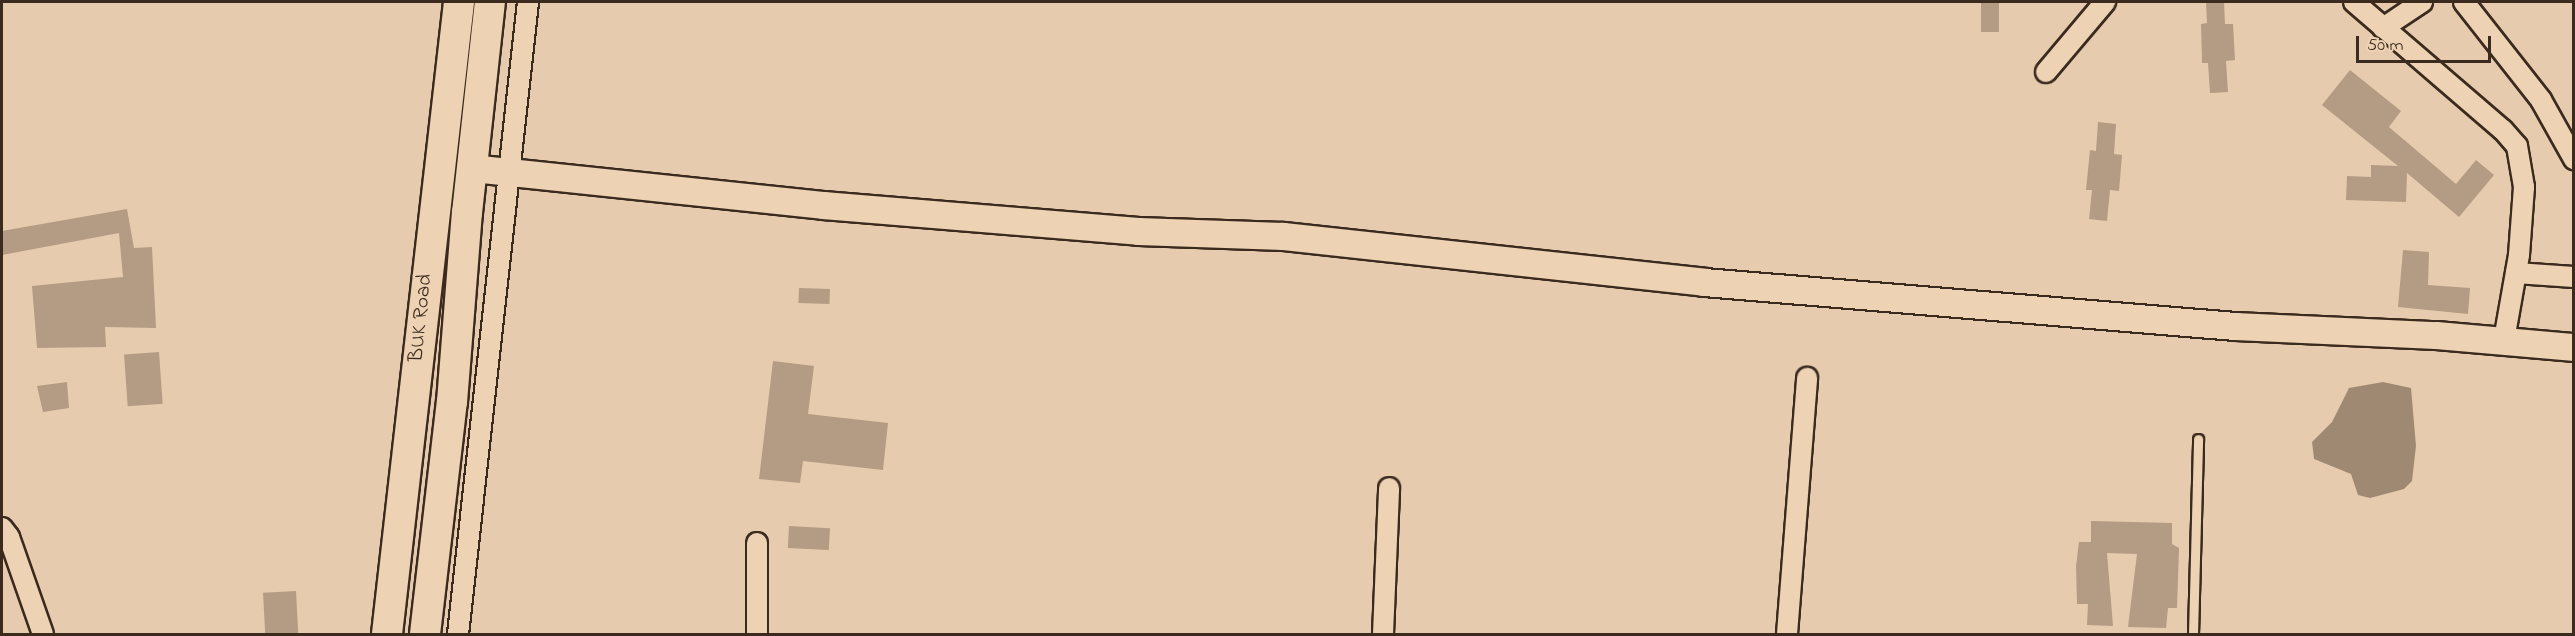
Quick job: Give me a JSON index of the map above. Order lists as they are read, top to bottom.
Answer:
{
  "streets": {
    "main road": ["BUK Road"]
  },
  "scale_bar": "50 m"
}
